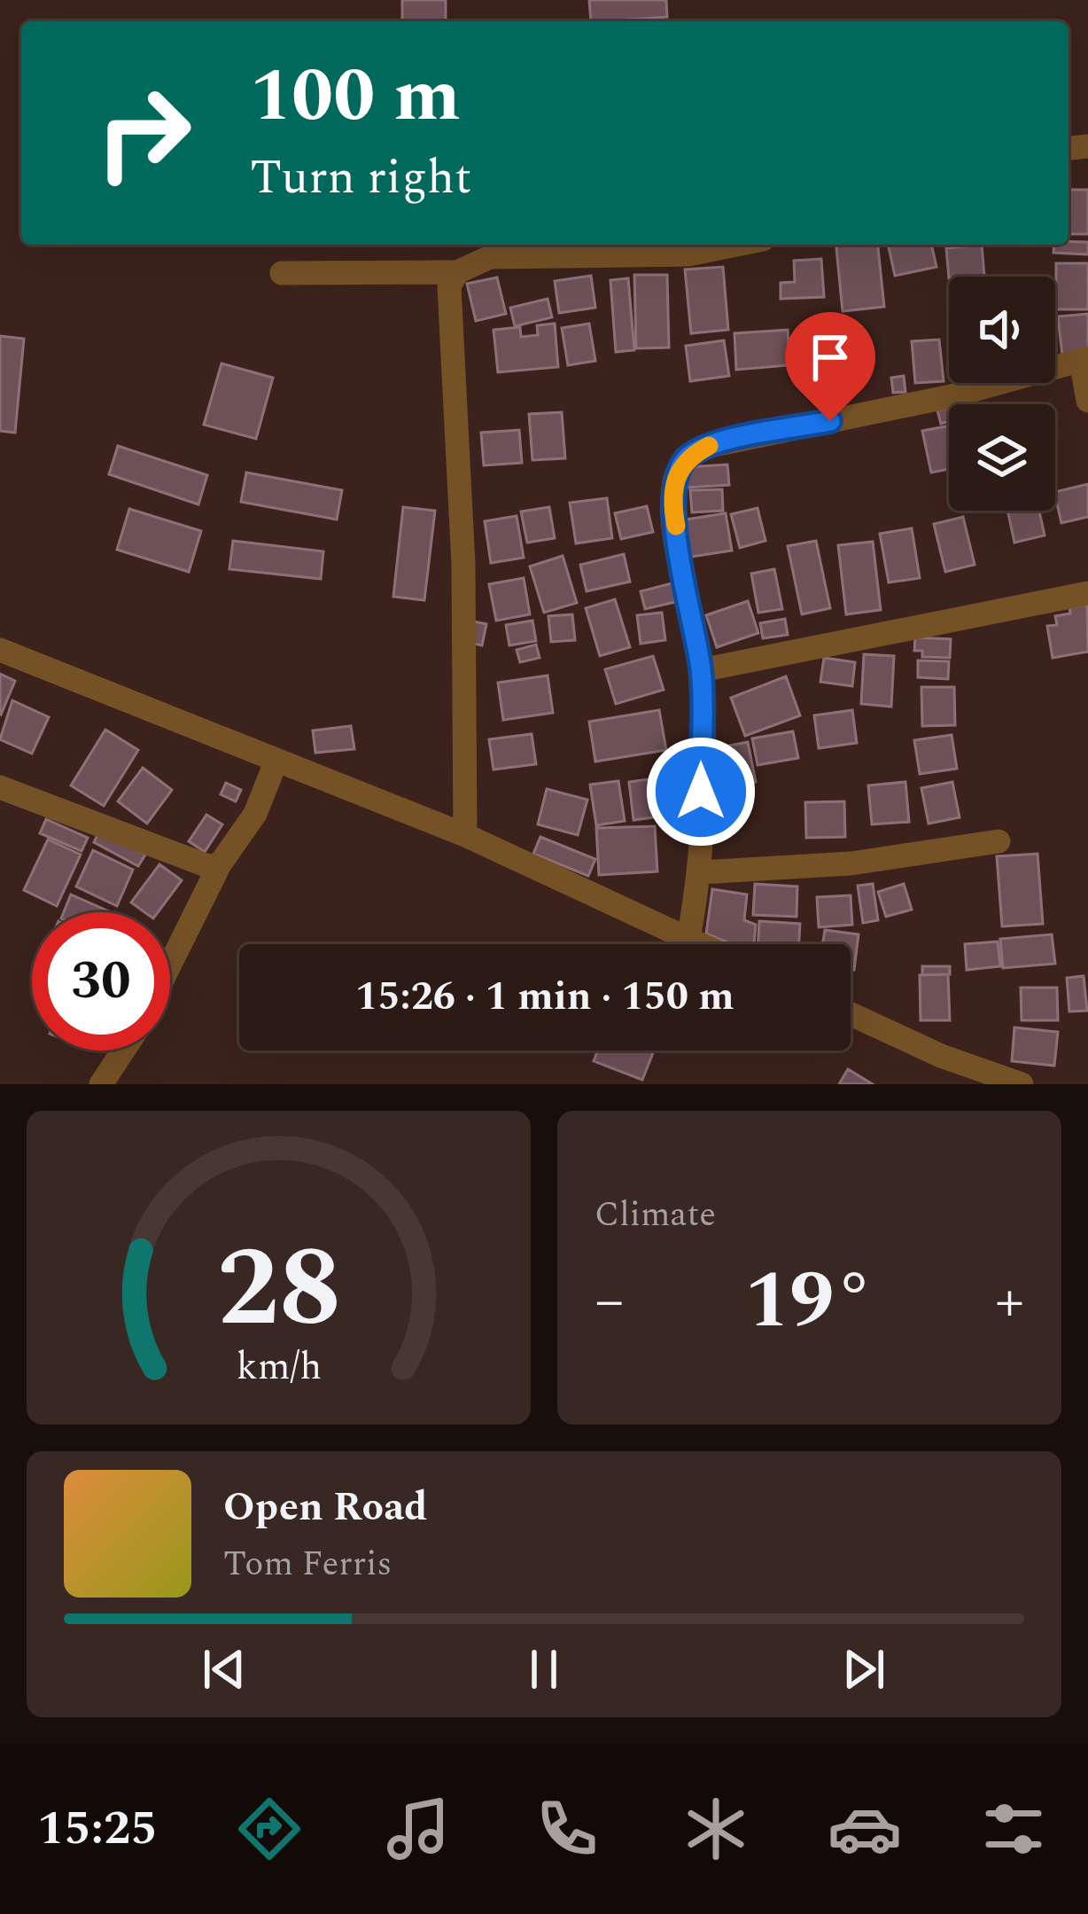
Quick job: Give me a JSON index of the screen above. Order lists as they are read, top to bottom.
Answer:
{
  "page": {
    "turn": ["100 m", "Turn right"],
    "limit": "30",
    "trip": "15:26 · 1 min · 150 m",
    "tile": "Climate",
    "heat": ["−", "19°", "+"],
    "song": ["Open Road", "Tom Ferris"],
    "tabs": "15:25",
    "gauge": ["28", "km/h"]
  }
}
